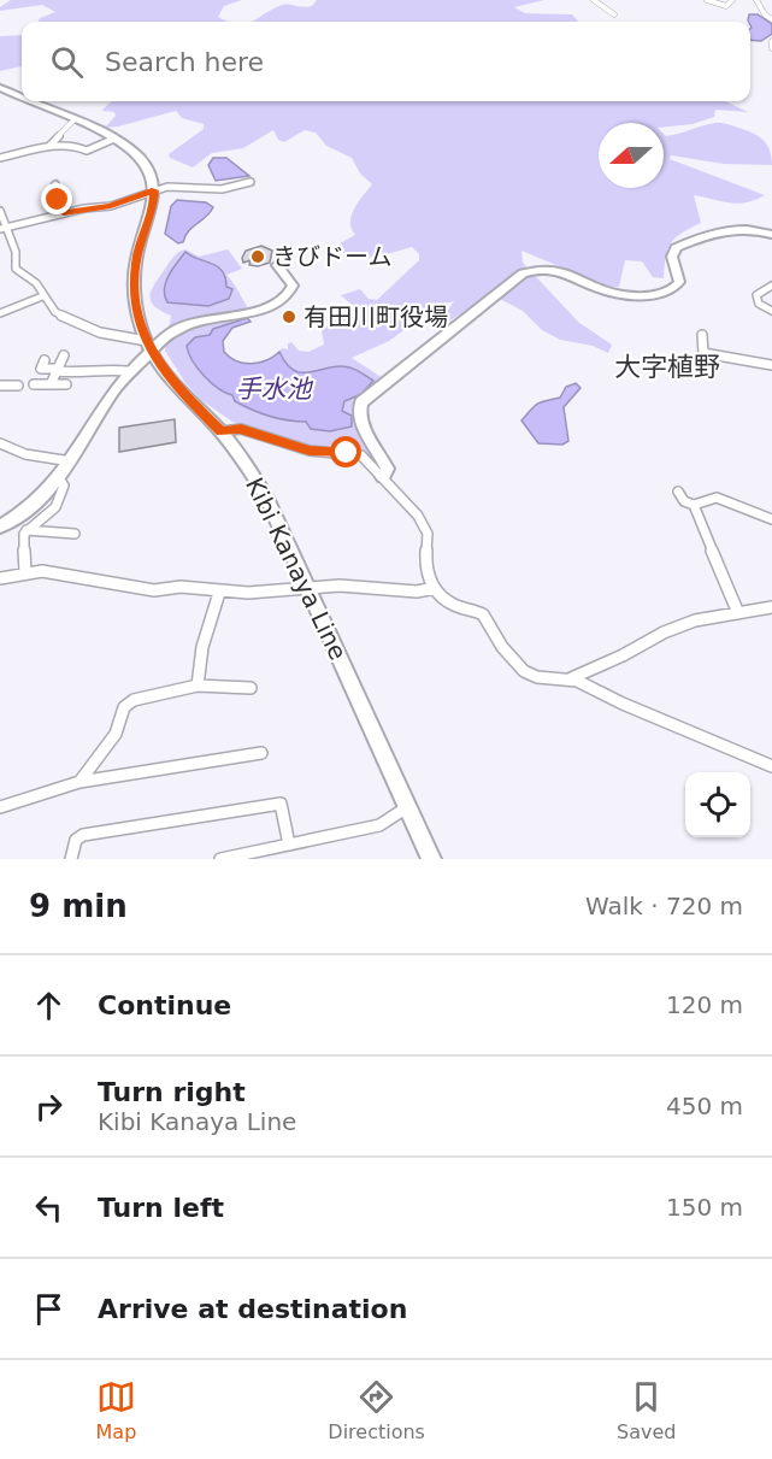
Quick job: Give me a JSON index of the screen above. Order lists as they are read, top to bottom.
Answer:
{
  "streets": {
    "main road": ["Kibi Kanaya Line"]
  },
  "districts": ["大字植野"],
  "water": ["手水池"],
  "places": ["きびドーム", "有田川町役場"],
  "north": "left",
  "page": {
    "search": "Search here",
    "heading": ["9 min", "Walk · 720 m"],
    "list": [
      ["Continue", "120 m"],
      ["Turn right", "Kibi Kanaya Line", "450 m"],
      ["Turn left", "150 m"],
      "Arrive at destination"
    ],
    "nav": ["Map", "Directions", "Saved"]
  }
}
